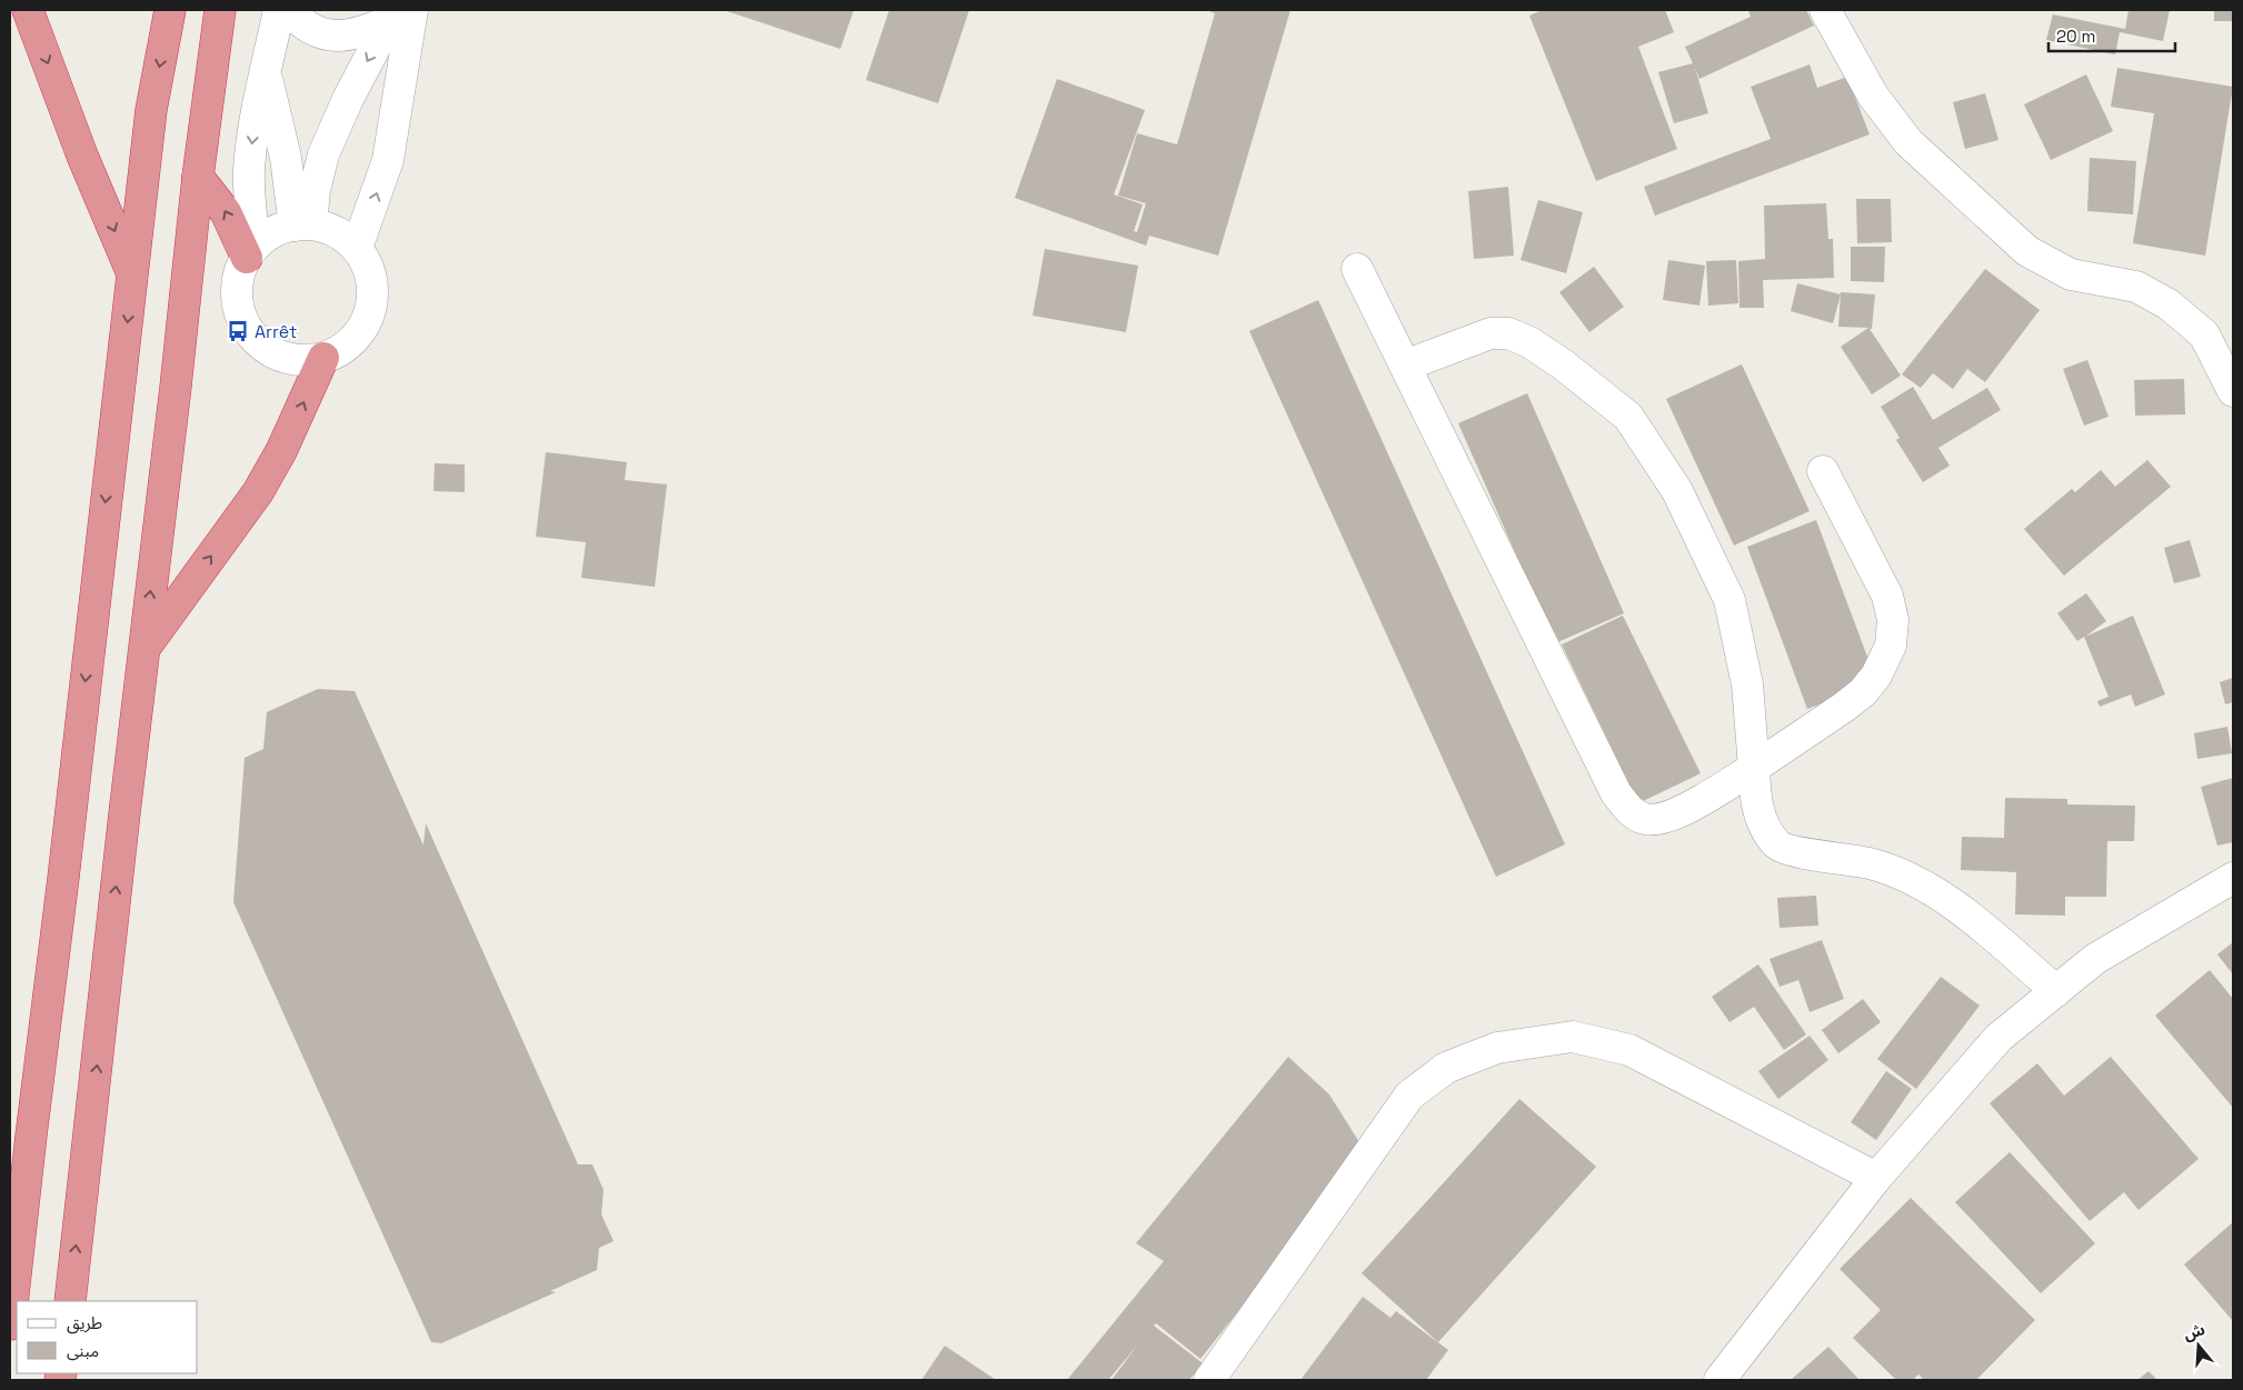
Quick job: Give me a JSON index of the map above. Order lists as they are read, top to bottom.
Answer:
{
  "places": {
    "bus stop": ["Arrêt"]
  },
  "legend": ["طريق", "مبنى"],
  "scale_bar": "20 m",
  "north": "top"
}
